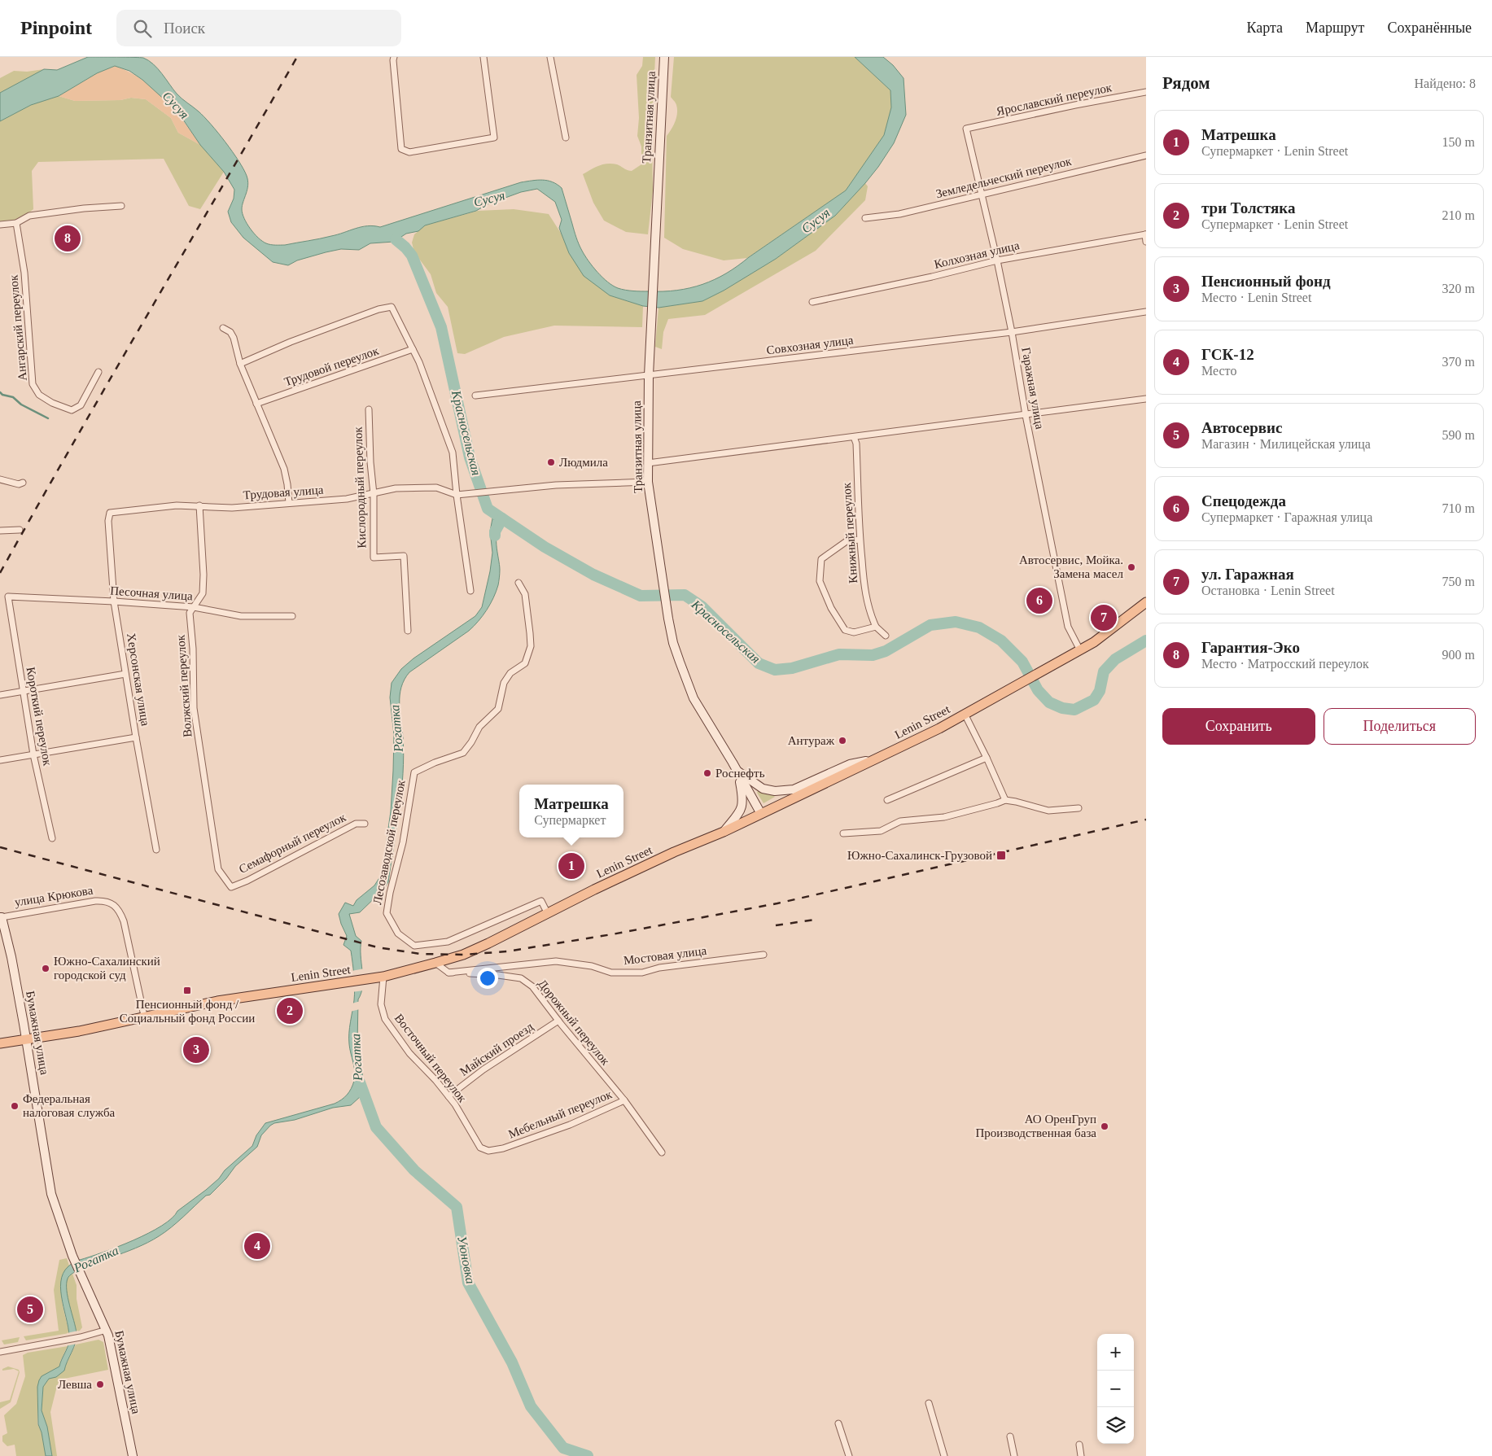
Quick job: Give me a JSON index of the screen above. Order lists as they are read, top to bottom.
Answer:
{
  "streets": {
    "main road": ["Транзитная улица", "Lenin Street", "Бумажная улица"],
    "street": [
      "Ярославский переулок",
      "Земледельческий переулок",
      "Колхозная улица",
      "Ангарский переулок",
      "Совхозная улица",
      "Трудовой переулок",
      "Гаражная улица",
      "Кислородный переулок",
      "Трудовая улица",
      "Книжный переулок",
      "Песочная улица",
      "Херсонская улица",
      "Волжский переулок",
      "Короткий переулок",
      "Лесозаводской переулок",
      "Семафорный переулок",
      "улица Крюкова",
      "Мостовая улица",
      "Дорожный переулок",
      "Майский проезд",
      "Восточный переулок",
      "Мебельный переулок"
    ]
  },
  "crossings": [
    ["Ярославский переулок", "Гаражная улица"],
    ["Транзитная улица", "Совхозная улица"],
    ["Транзитная улица", "Lenin Street"],
    ["Земледельческий переулок", "Гаражная улица"],
    ["Колхозная улица", "Гаражная улица"],
    ["Совхозная улица", "Гаражная улица"],
    ["Гаражная улица", "Lenin Street"],
    ["Кислородный переулок", "Трудовая улица"],
    ["Трудовая улица", "Херсонская улица"],
    ["Трудовая улица", "Волжский переулок"],
    ["Песочная улица", "Херсонская улица"],
    ["Песочная улица", "Волжский переулок"],
    ["Песочная улица", "Короткий переулок"],
    ["Волжский переулок", "Семафорный переулок"],
    ["Lenin Street", "Лесозаводской переулок"],
    ["Lenin Street", "улица Крюкова"],
    ["Lenin Street", "Бумажная улица"],
    ["Lenin Street", "Восточный переулок"],
    ["улица Крюкова", "Бумажная улица"],
    ["Мостовая улица", "Дорожный переулок"],
    ["Дорожный переулок", "Майский проезд"],
    ["Дорожный переулок", "Мебельный переулок"],
    ["Майский проезд", "Восточный переулок"],
    ["Восточный переулок", "Мебельный переулок"]
  ],
  "water": [
    "Сусуя",
    "Красносельская",
    "Рогатка",
    "Уюновка"
  ],
  "places": {
    "other": [
      "Людмила",
      "Автосервис, Мойка. Замена масел",
      "Антураж",
      "Роснефть",
      "Южно-Сахалинский городской суд",
      "Федеральная налоговая служба",
      "АО ОренГруп Производственная база",
      "Левша"
    ],
    "transit": ["Южно-Сахалинск-Грузовой", "Пенсионный фонд / Социальный фонд России"]
  },
  "page": {
    "header": "Pinpoint",
    "search": "Поиск",
    "nav": ["Карта", "Маршрут", "Сохранённые"],
    "heading": ["Рядом", "Найдено: 8"],
    "list": [
      {
        "mark": "1",
        "name": "Матрешка",
        "note": "Супермаркет · Lenin Street",
        "value": "150 m"
      },
      {
        "mark": "2",
        "name": "три Толстяка",
        "note": "Супермаркет · Lenin Street",
        "value": "210 m"
      },
      {
        "mark": "3",
        "name": "Пенсионный фонд",
        "note": "Место · Lenin Street",
        "value": "320 m"
      },
      {
        "mark": "4",
        "name": "ГСК-12",
        "note": "Место",
        "value": "370 m"
      },
      {
        "mark": "5",
        "name": "Автосервис",
        "note": "Магазин · Милицейская улица",
        "value": "590 m"
      },
      {
        "mark": "6",
        "name": "Спецодежда",
        "note": "Супермаркет · Гаражная улица",
        "value": "710 m"
      },
      {
        "mark": "7",
        "name": "ул. Гаражная",
        "note": "Остановка · Lenin Street",
        "value": "750 m"
      },
      {
        "mark": "8",
        "name": "Гарантия-Эко",
        "note": "Место · Матросский переулок",
        "value": "900 m"
      }
    ],
    "pins": [
      "8",
      "6",
      "7",
      "1",
      "2",
      "3",
      "4",
      "5"
    ],
    "buttons": ["Сохранить", "Поделиться"],
    "popup": ["Матрешка", "Супермаркет"],
    "map_buttons": ["+", "−"]
  }
}
